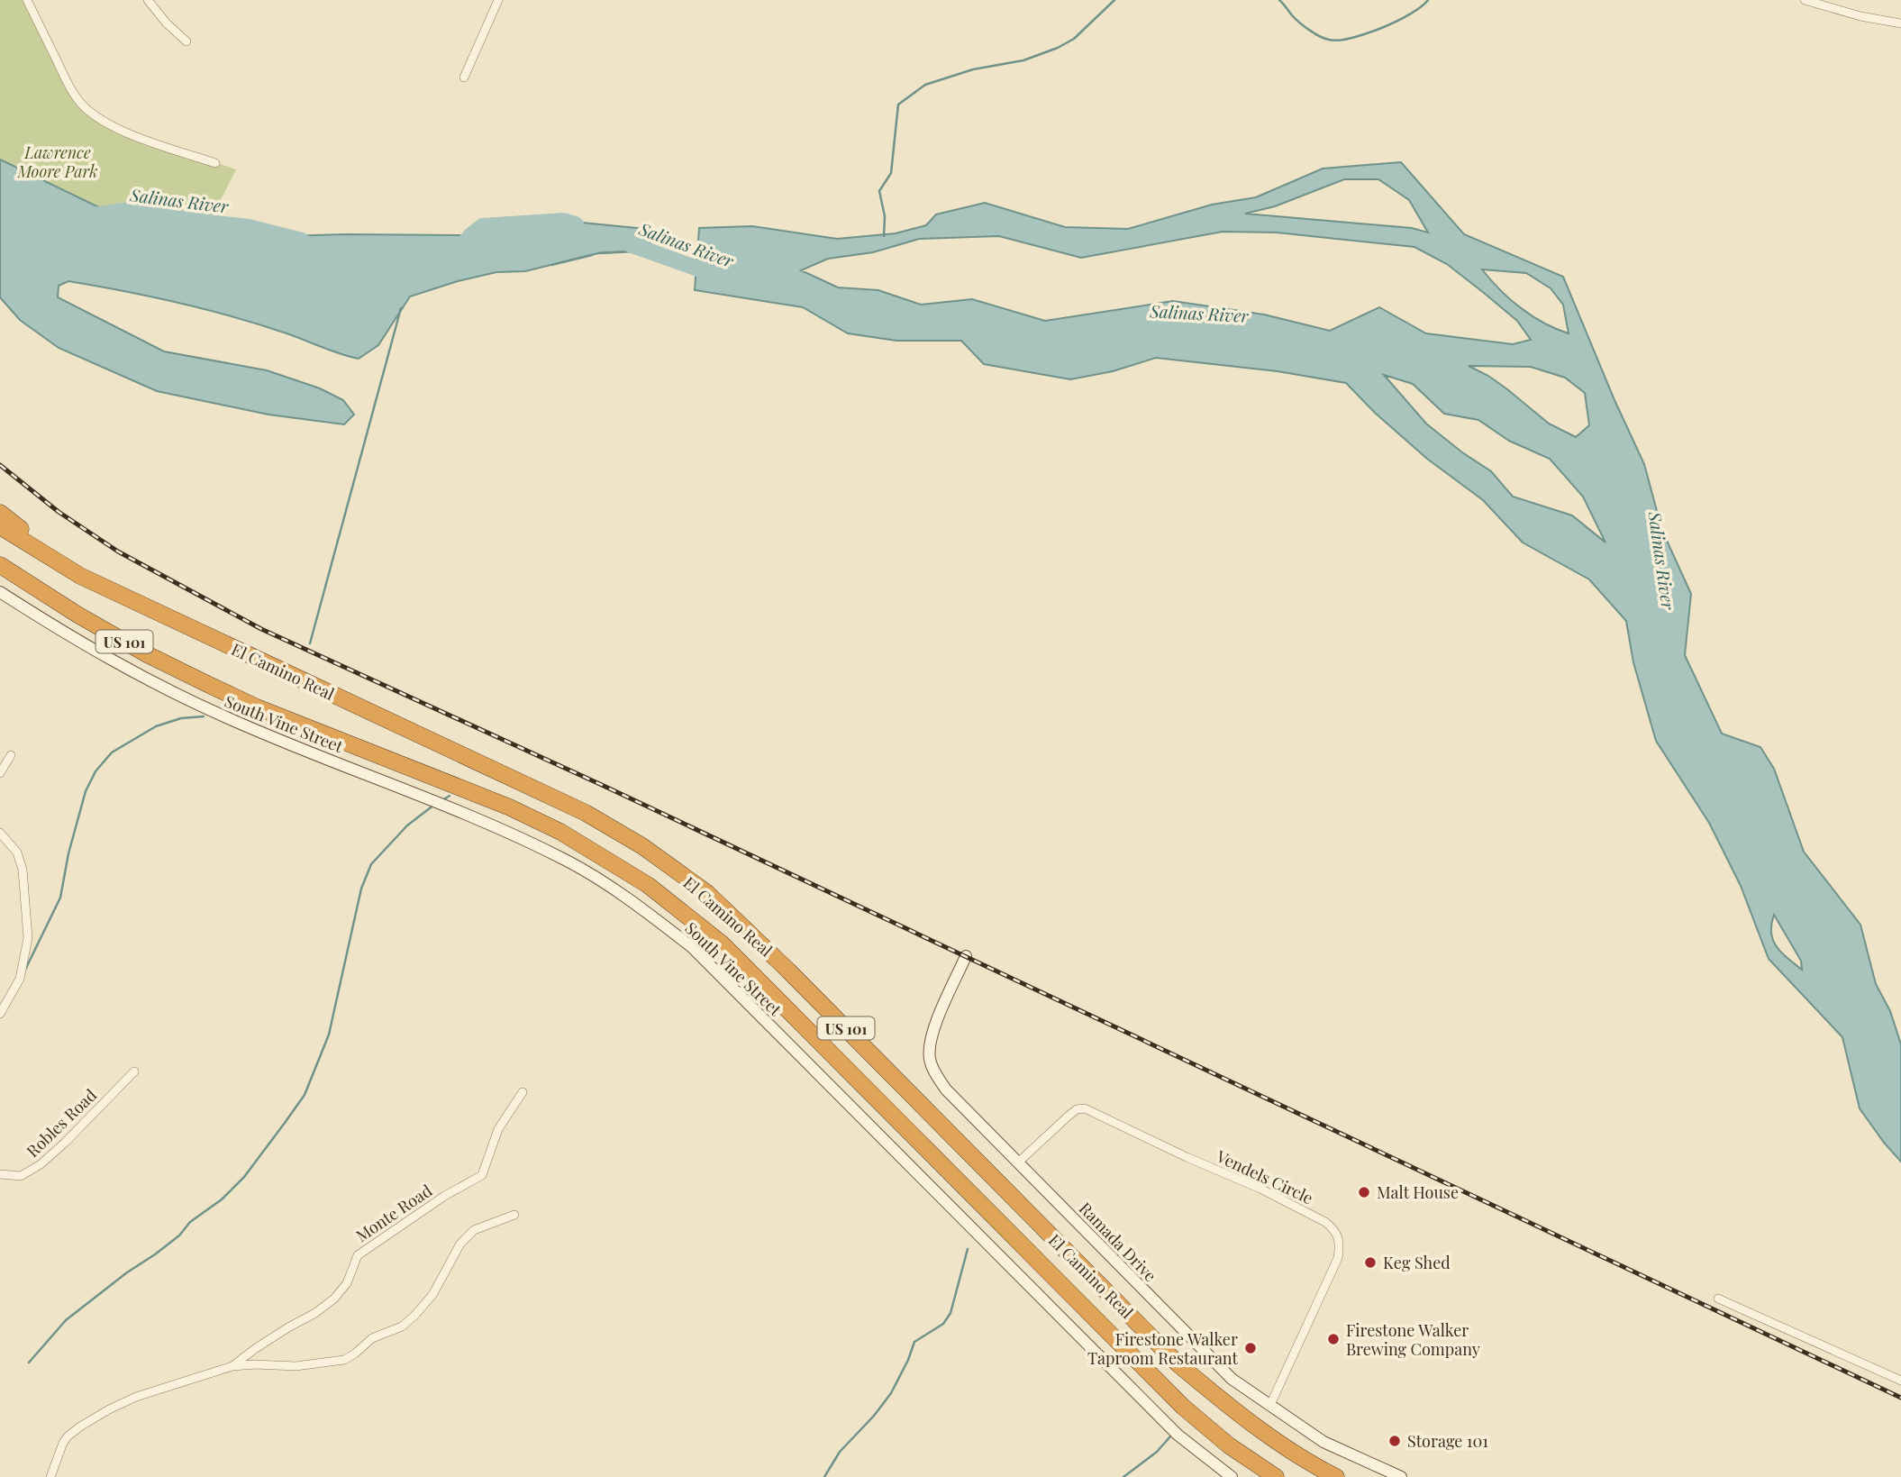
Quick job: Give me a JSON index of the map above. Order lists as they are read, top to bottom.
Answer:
{
  "streets": {
    "highway": ["US 101", "El Camino Real"],
    "street": [
      "South Vine Street",
      "Robles Road",
      "Vendels Circle",
      "Monte Road",
      "Ramada Drive"
    ]
  },
  "crossings": [
    ["Vendels Circle", "Ramada Drive"]
  ],
  "water": ["Salinas River"],
  "parks": ["Lawrence Moore Park"],
  "places": [
    "Malt House",
    "Keg Shed",
    "Firestone Walker Brewing Company",
    "Firestone Walker Taproom Restaurant",
    "Storage 101"
  ]
}
